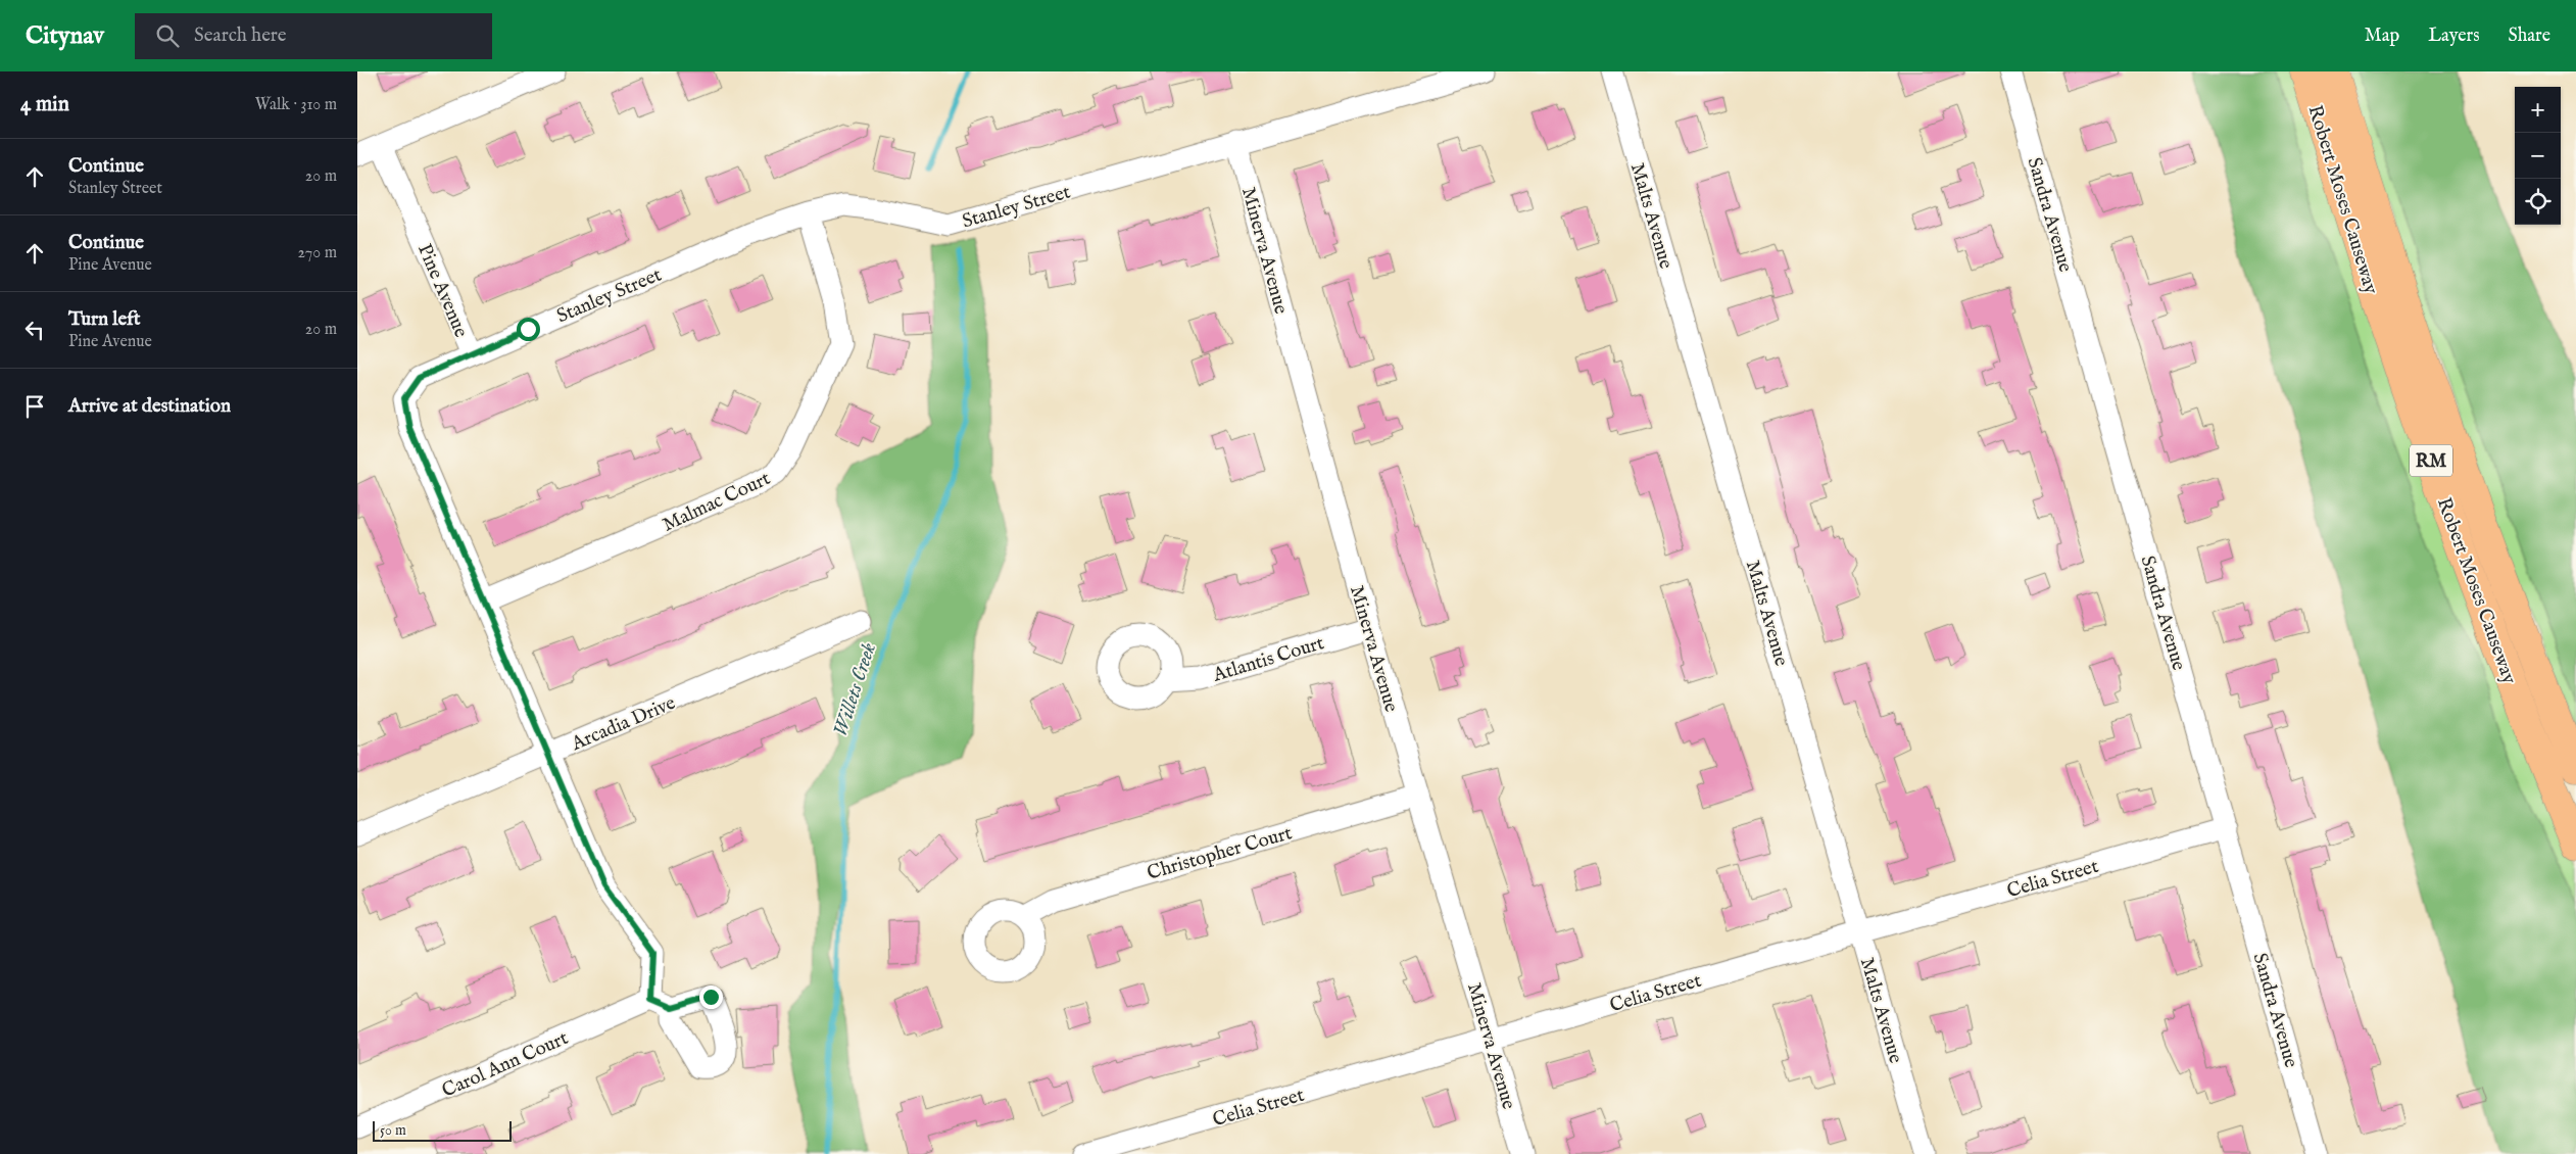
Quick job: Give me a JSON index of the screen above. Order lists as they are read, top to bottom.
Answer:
{
  "streets": {
    "highway": ["Robert Moses Causeway", "RM"],
    "street": [
      "Stanley Street",
      "Sandra Avenue",
      "Malts Avenue",
      "Minerva Avenue",
      "Pine Avenue",
      "Malmac Court",
      "Atlantis Court",
      "Arcadia Drive",
      "Christopher Court",
      "Celia Street",
      "Carol Ann Court"
    ]
  },
  "crossings": [
    ["Stanley Street", "Minerva Avenue"],
    ["Stanley Street", "Pine Avenue"],
    ["Stanley Street", "Malmac Court"],
    ["Sandra Avenue", "Celia Street"],
    ["Malts Avenue", "Celia Street"],
    ["Minerva Avenue", "Atlantis Court"],
    ["Minerva Avenue", "Christopher Court"],
    ["Minerva Avenue", "Celia Street"],
    ["Pine Avenue", "Malmac Court"],
    ["Pine Avenue", "Arcadia Drive"],
    ["Pine Avenue", "Carol Ann Court"]
  ],
  "water": ["Willets Creek"],
  "scale_bar": "50 m",
  "page": {
    "header": "Citynav",
    "search": "Search here",
    "nav": ["Map", "Layers", "Share"],
    "heading": ["4 min", "Walk · 310 m"],
    "map_buttons": ["+", "−"],
    "list": [
      ["Continue", "Stanley Street", "20 m"],
      ["Continue", "Pine Avenue", "270 m"],
      ["Turn left", "Pine Avenue", "20 m"],
      "Arrive at destination"
    ],
    "scale": "50 m"
  }
}
